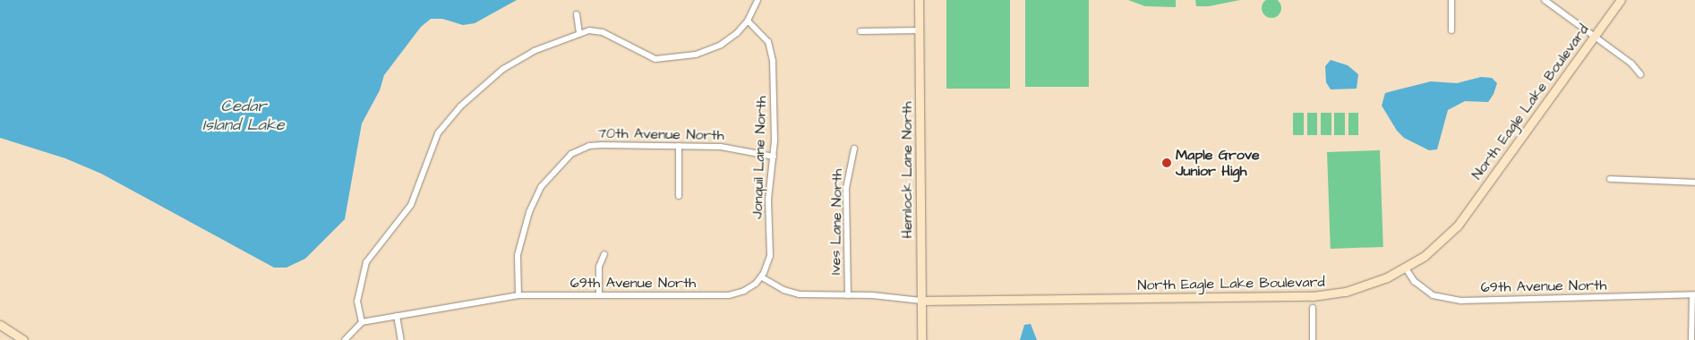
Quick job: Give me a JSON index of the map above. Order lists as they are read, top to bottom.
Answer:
{
  "streets": {
    "street": [
      "North Eagle Lake Boulevard",
      "70th Avenue North",
      "Jonquil Lane North",
      "Hemlock Lane North",
      "Ives Lane North",
      "69th Avenue North"
    ]
  },
  "crossings": [
    ["North Eagle Lake Boulevard", "Hemlock Lane North"],
    ["North Eagle Lake Boulevard", "69th Avenue North"],
    ["70th Avenue North", "Jonquil Lane North"],
    ["70th Avenue North", "69th Avenue North"],
    ["Jonquil Lane North", "69th Avenue North"]
  ],
  "water": ["Cedar Island Lake"],
  "places": ["Maple Grove Junior High"]
}
